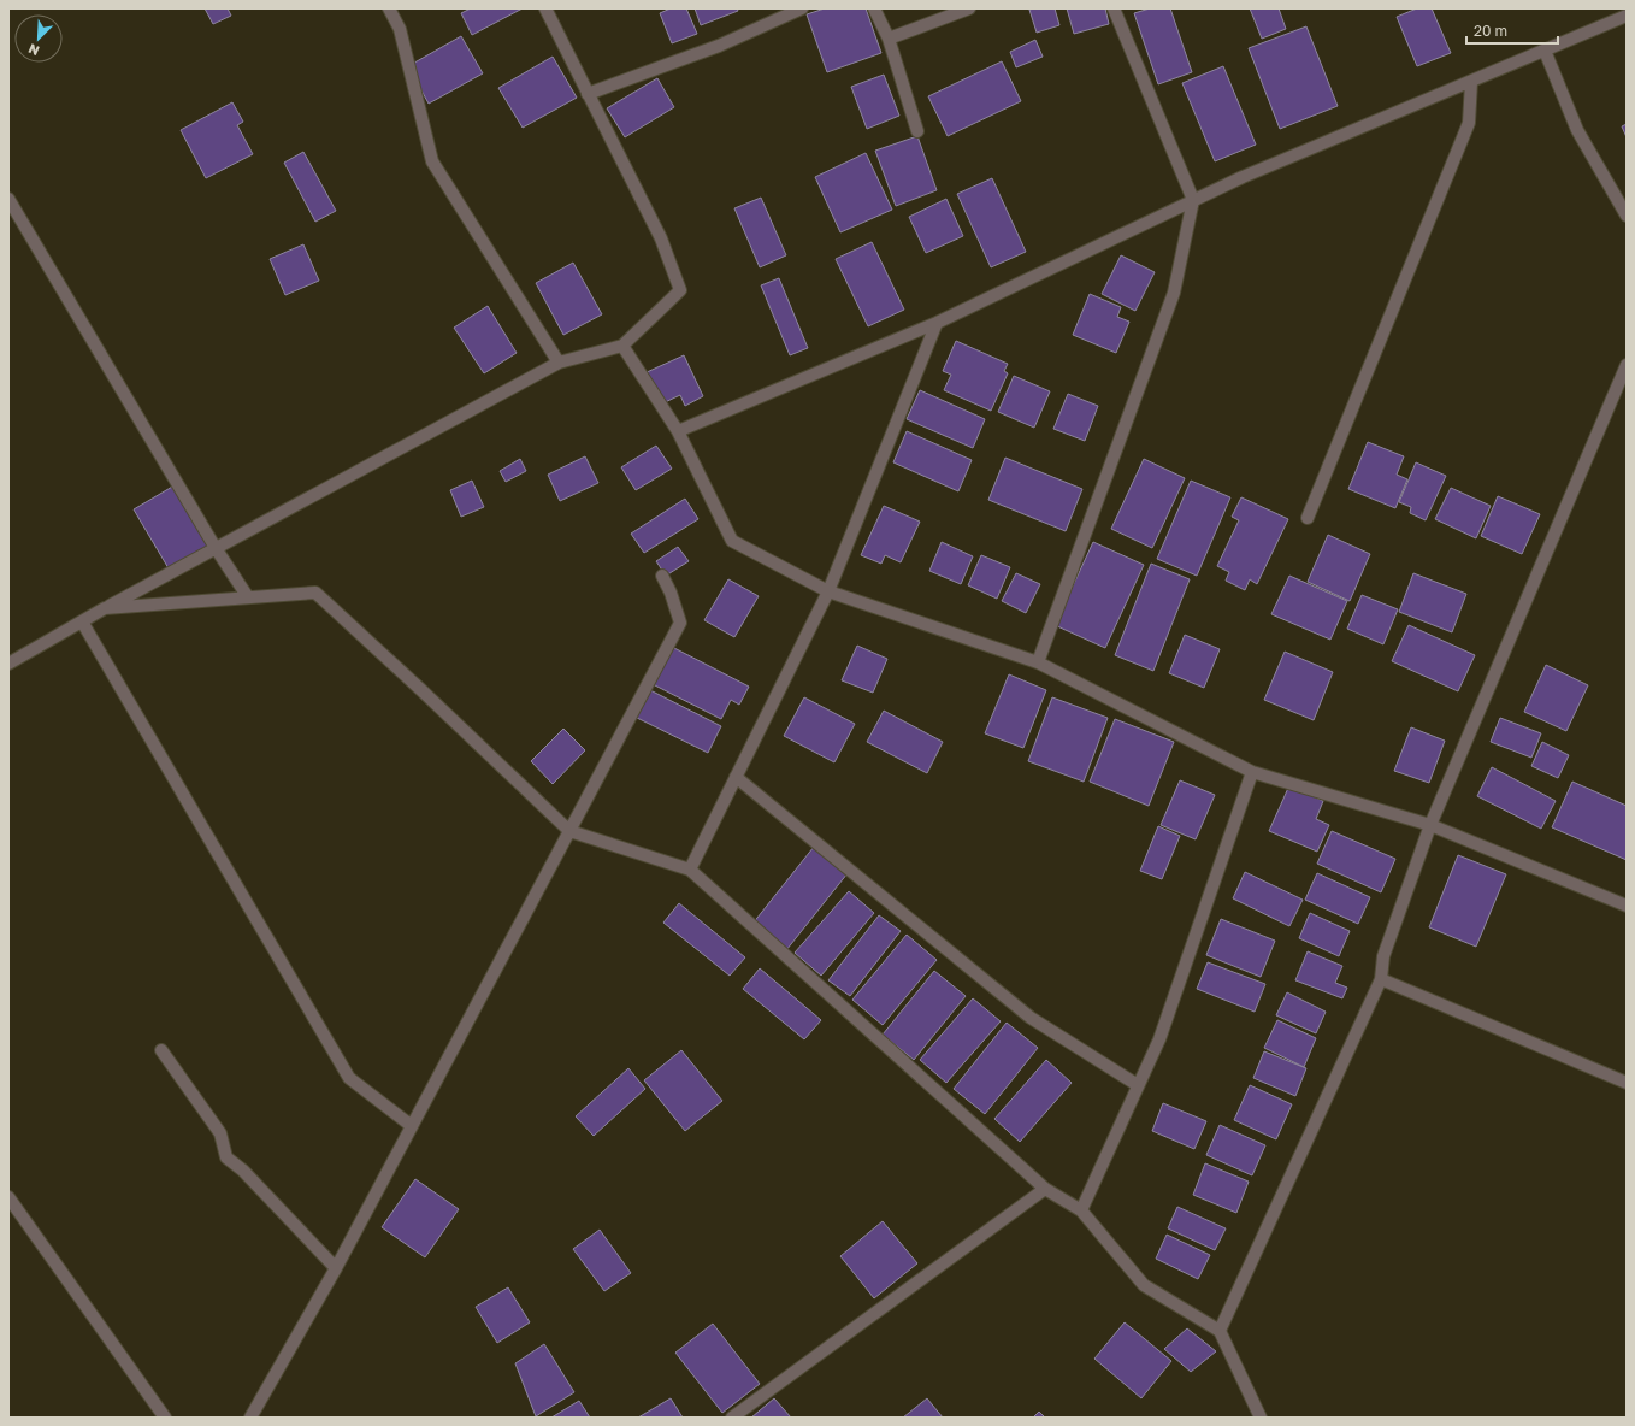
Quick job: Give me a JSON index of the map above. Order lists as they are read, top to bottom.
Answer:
{
  "scale_bar": "20 m",
  "north": "bottom left"
}
